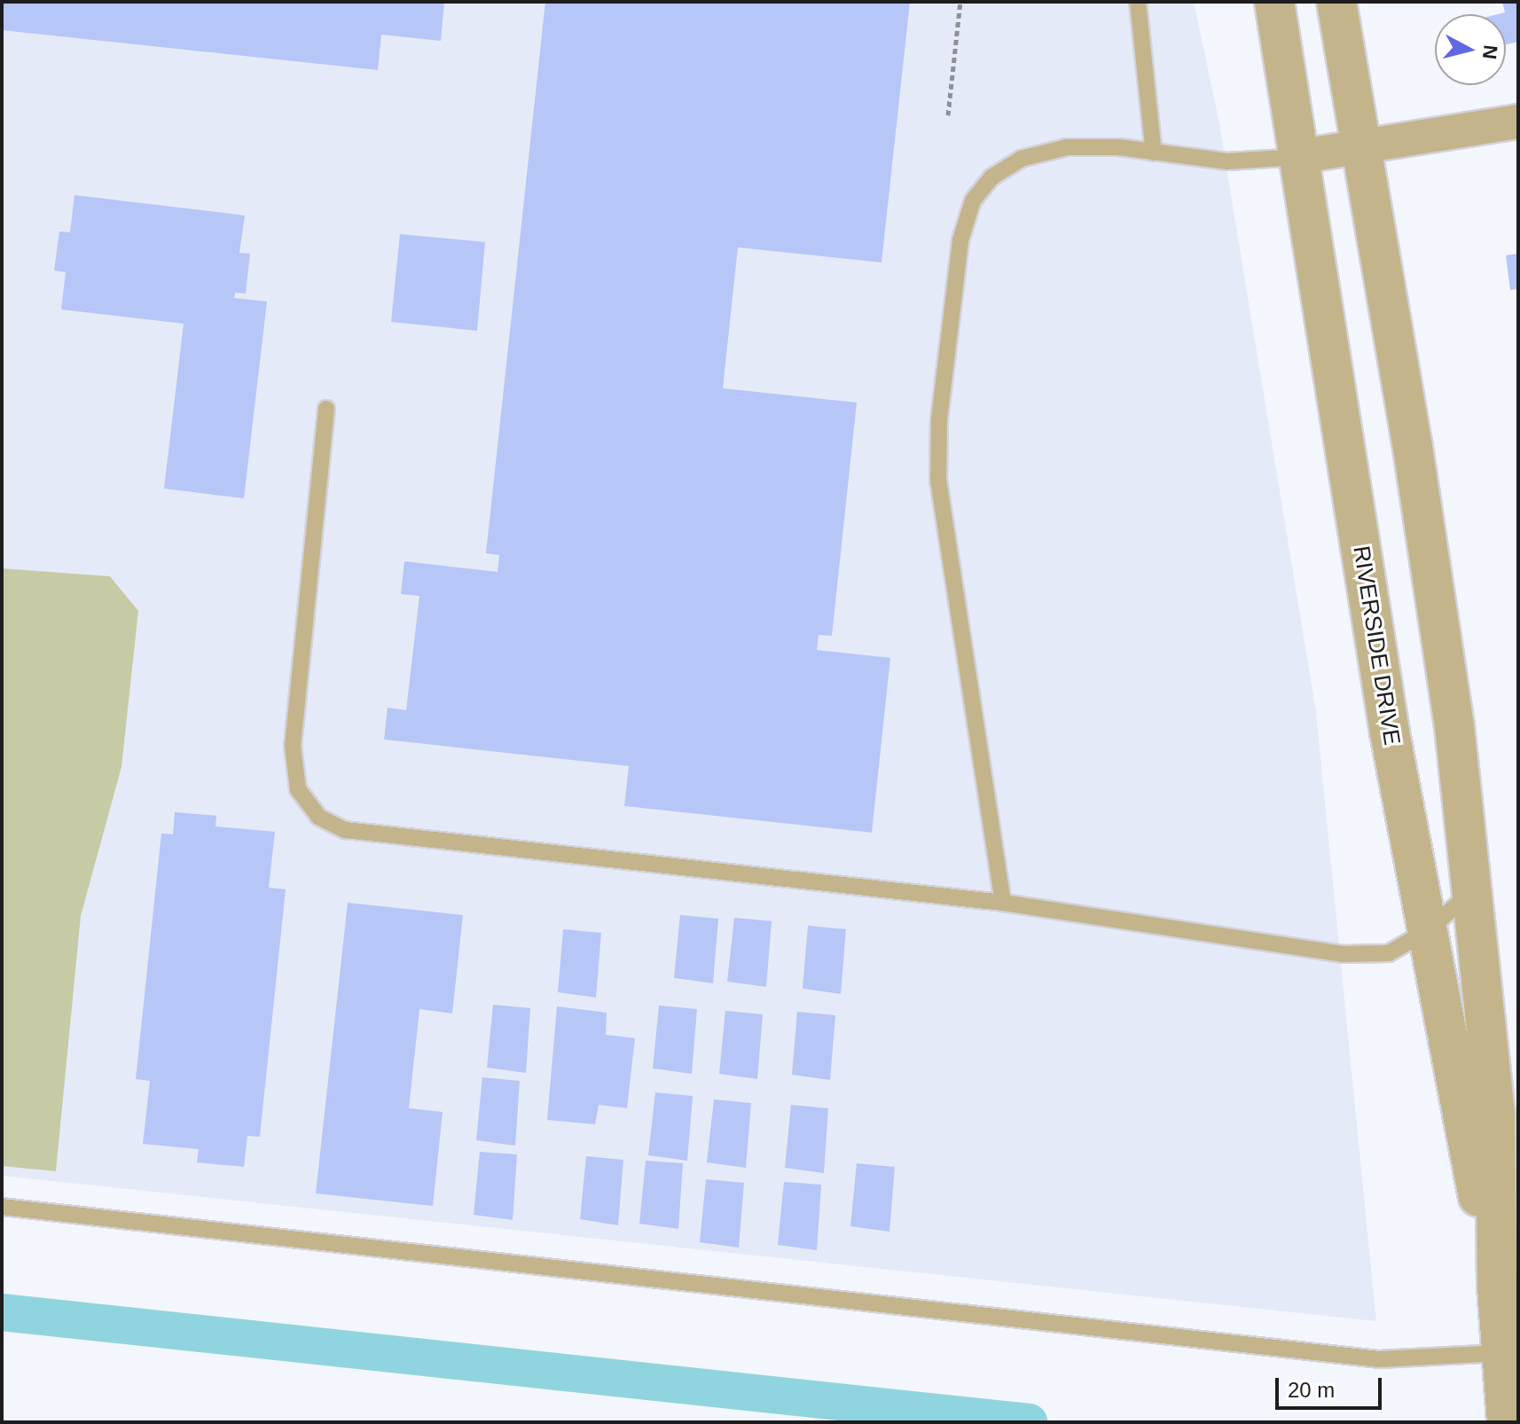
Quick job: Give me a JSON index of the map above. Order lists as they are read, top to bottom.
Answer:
{
  "streets": {
    "street": ["RIVERSIDE DRIVE"]
  },
  "scale_bar": "20 m",
  "north": "right"
}
